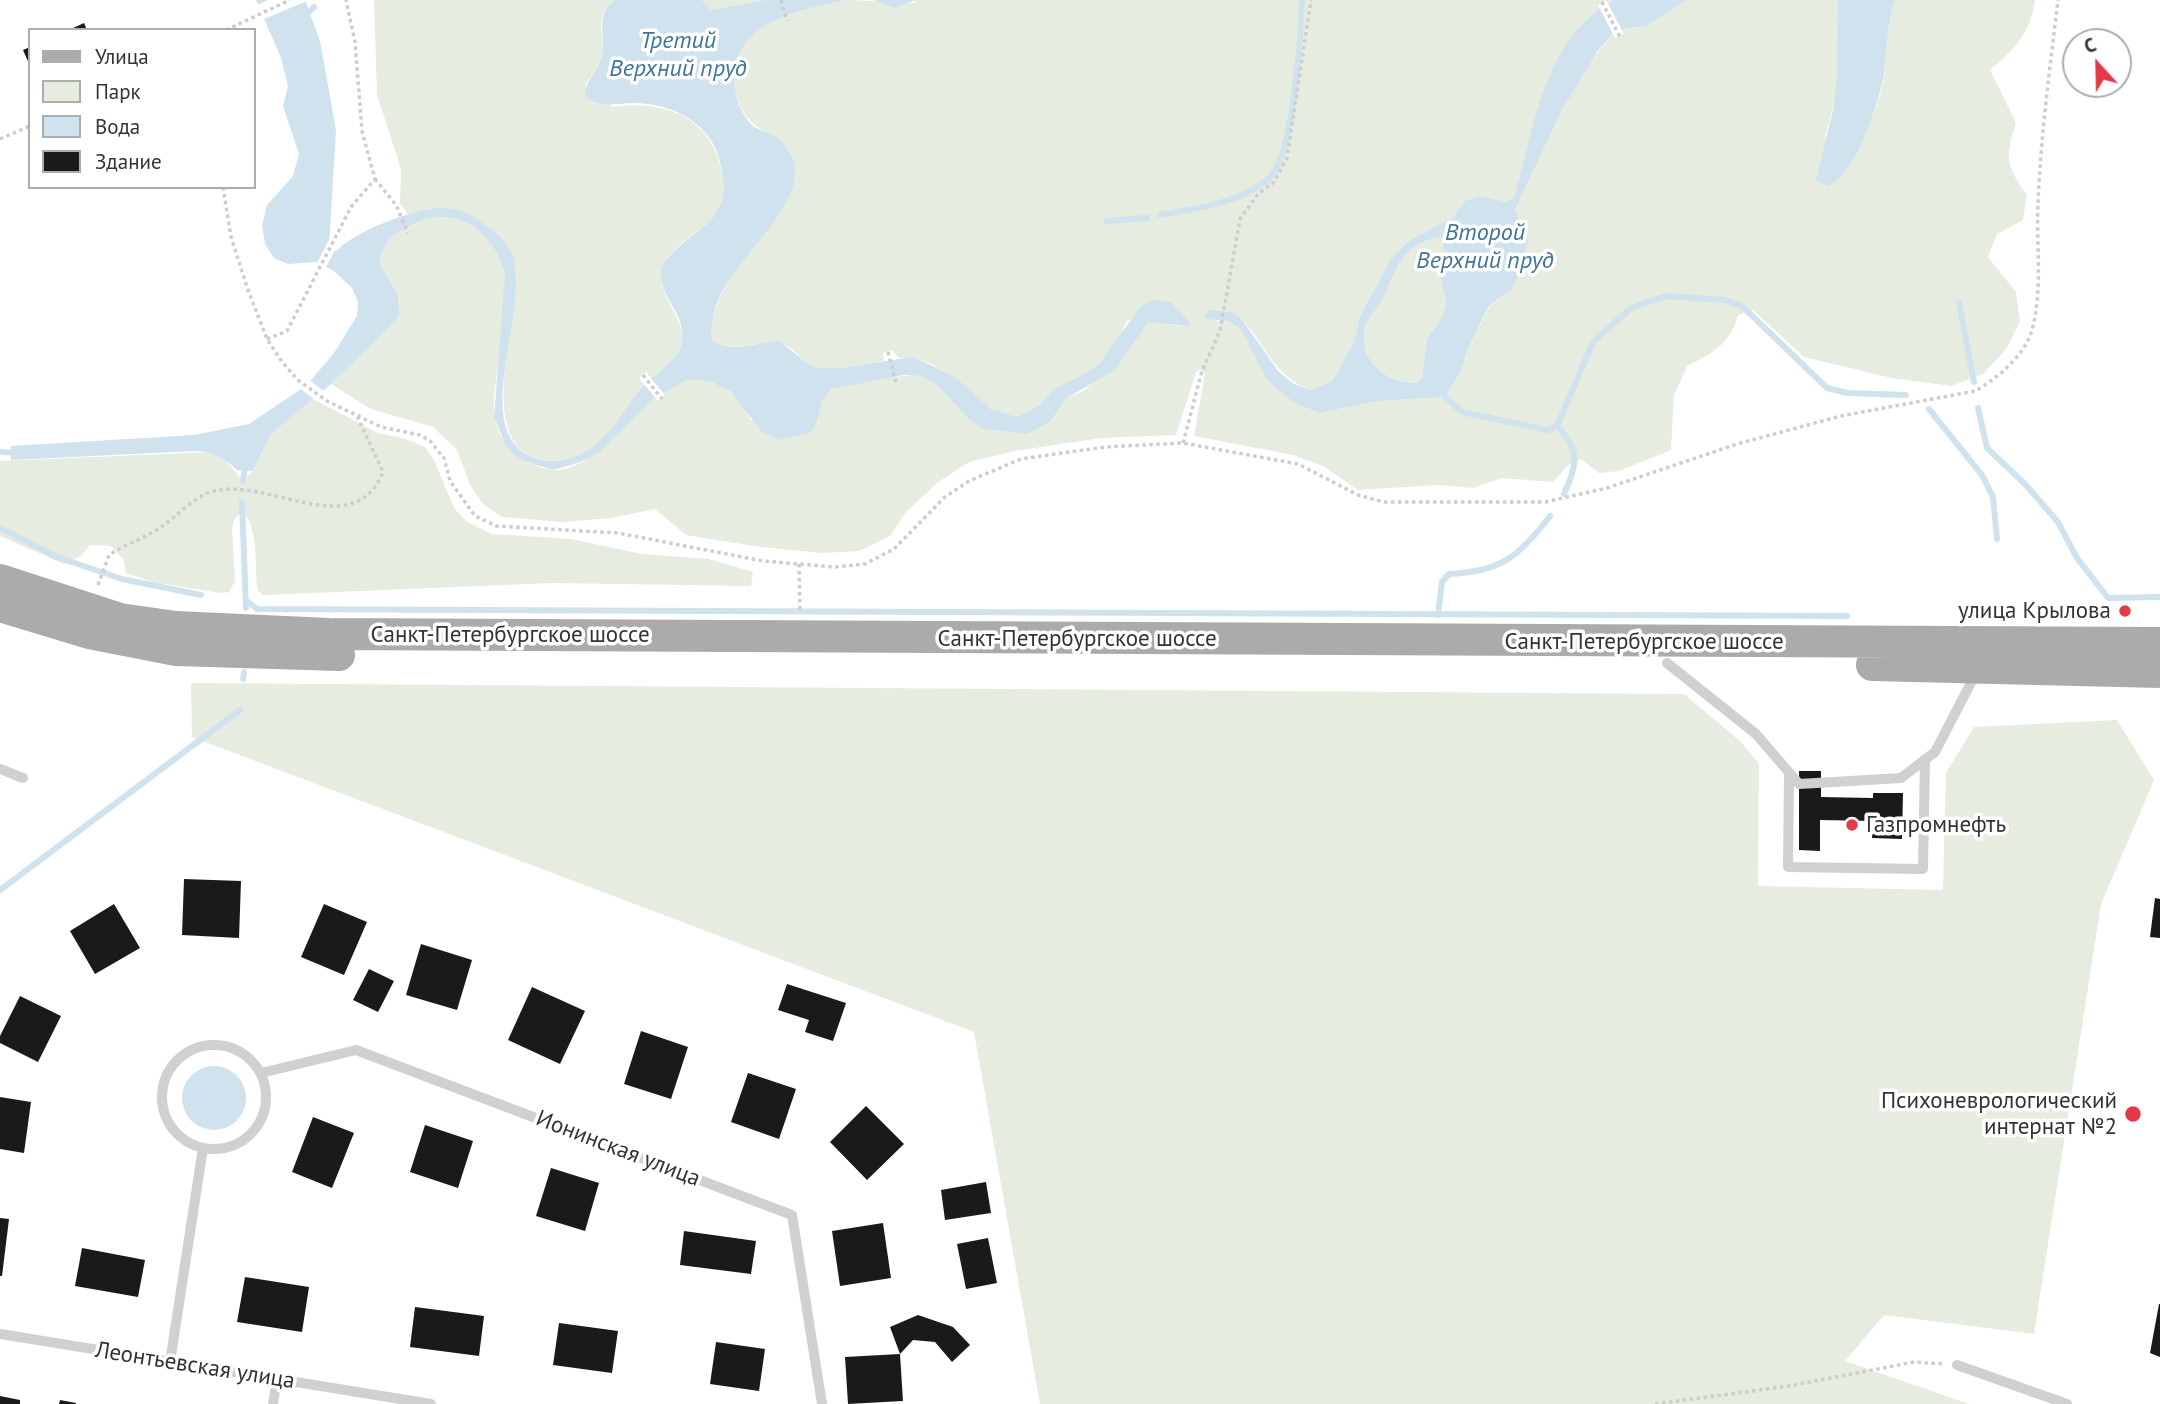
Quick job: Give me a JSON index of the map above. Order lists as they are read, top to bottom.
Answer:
{
  "streets": {
    "main road": ["Санкт-Петербургское шоссе"],
    "lane": ["Ионинская улица", "Леонтьевская улица"]
  },
  "water": ["Третий Верхний пруд", "Второй Верхний пруд"],
  "places": ["улица Крылова", "Газпромнефть", "Психоневрологический интернат №2"],
  "legend": [
    "Улица",
    "Парк",
    "Вода",
    "Здание"
  ],
  "north": "top"
}
